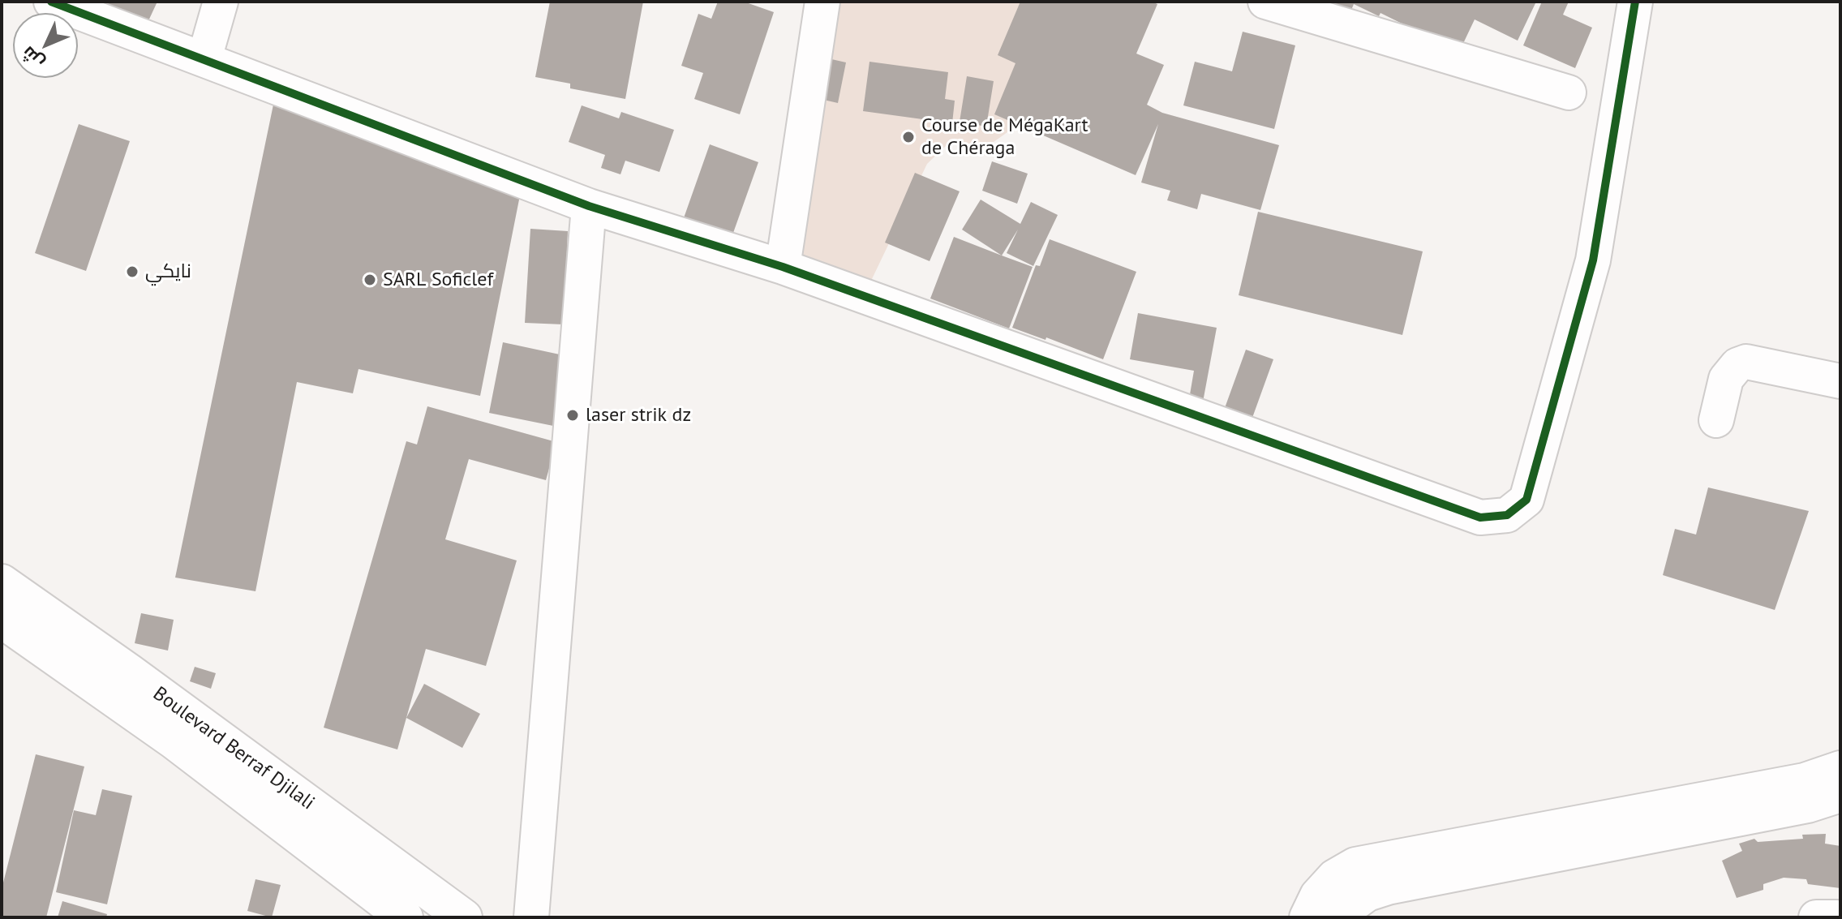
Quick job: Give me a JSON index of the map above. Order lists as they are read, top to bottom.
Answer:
{
  "streets": {
    "highway": ["Boulevard Berraf Djilali"]
  },
  "places": [
    "Course de MégaKart de Chéraga",
    "نايكي",
    "SARL Soficlef",
    "laser strik dz"
  ],
  "north": "bottom left"
}
